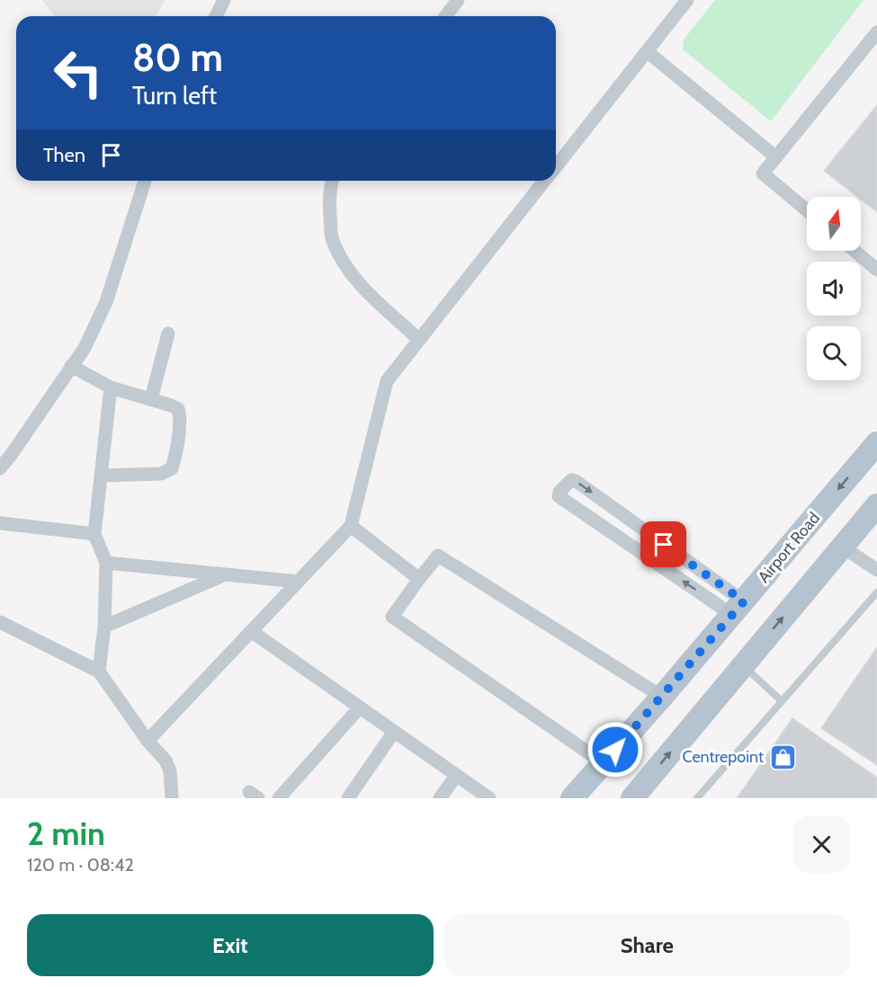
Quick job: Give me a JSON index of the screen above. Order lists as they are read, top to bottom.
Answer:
{
  "streets": {
    "main road": ["Airport Road"]
  },
  "places": {
    "shop": ["Centrepoint"]
  },
  "north": "top",
  "page": {
    "turn": ["80 m", "Turn left"],
    "then": "Then",
    "heading": ["2 min", "120 m · 08:42"],
    "buttons": ["Exit", "Share"]
  }
}
